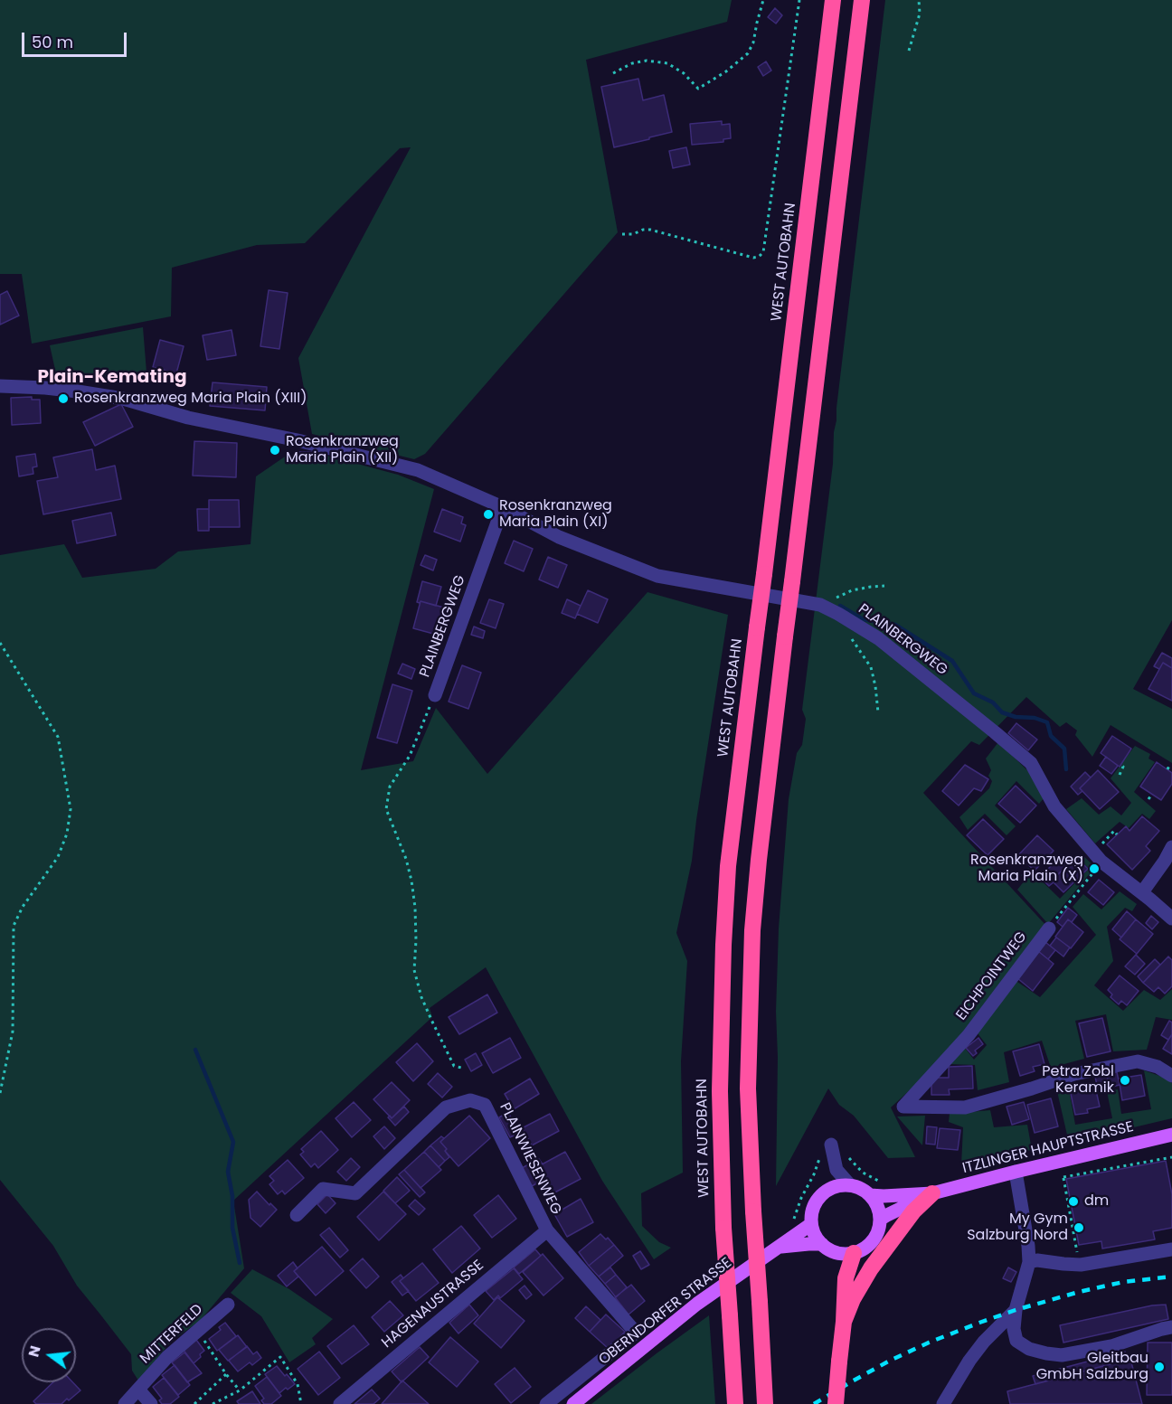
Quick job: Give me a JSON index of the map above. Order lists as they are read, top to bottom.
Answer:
{
  "streets": {
    "highway": ["WEST AUTOBAHN"],
    "main road": ["ITZLINGER HAUPTSTRASSE", "OBERNDORFER STRASSE"],
    "street": [
      "PLAINBERGWEG",
      "EICHPOINTWEG",
      "PLAINWIESENWEG",
      "HAGENAUSTRASSE",
      "MITTERFELD"
    ]
  },
  "crossings": [
    ["PLAINBERGWEG", "EICHPOINTWEG"],
    ["PLAINWIESENWEG", "HAGENAUSTRASSE"],
    ["PLAINWIESENWEG", "OBERNDORFER STRASSE"]
  ],
  "districts": ["Plain-Kemating"],
  "places": [
    "Rosenkranzweg Maria Plain (XIII)",
    "Rosenkranzweg Maria Plain (XII)",
    "Rosenkranzweg Maria Plain (XI)",
    "Rosenkranzweg Maria Plain (X)",
    "Petra Zobl Keramik",
    "dm",
    "My Gym Salzburg Nord",
    "Gleitbau GmbH Salzburg"
  ],
  "scale_bar": "50 m",
  "north": "left"
}
